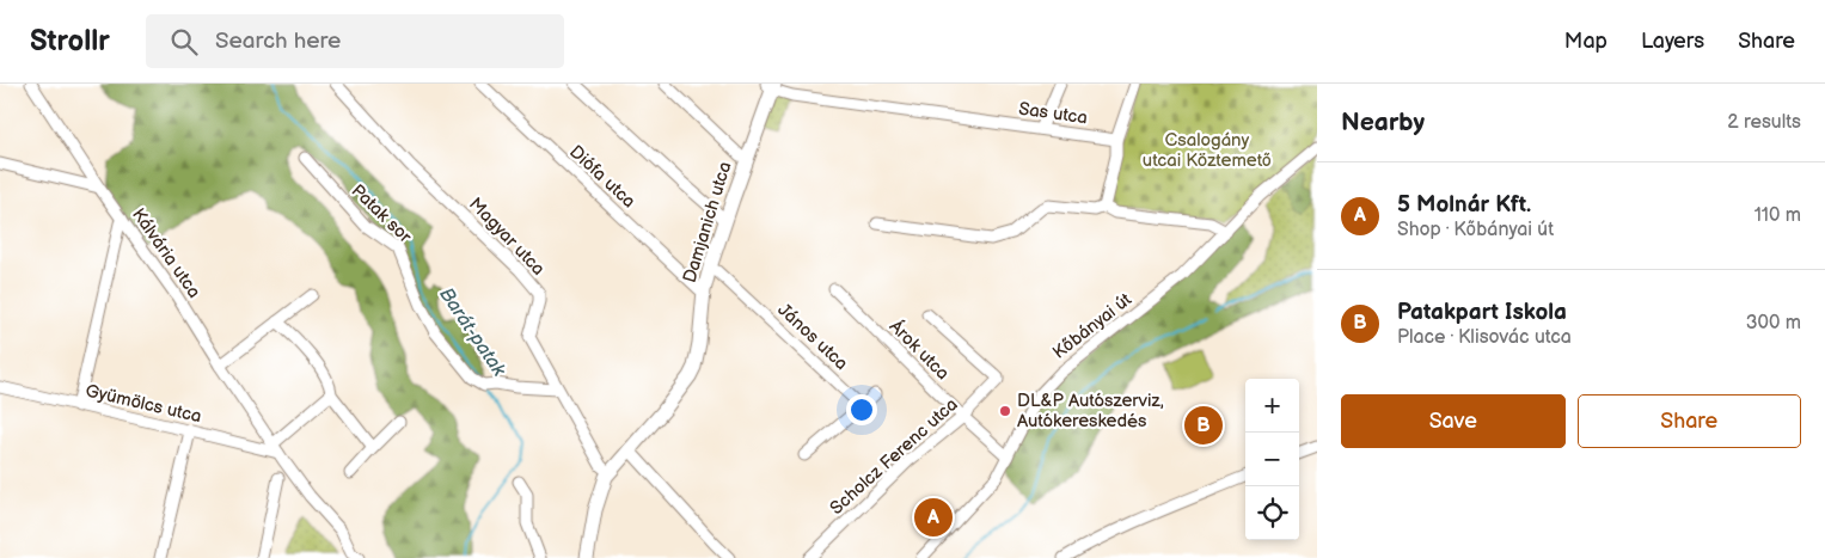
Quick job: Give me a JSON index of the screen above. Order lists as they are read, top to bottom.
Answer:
{
  "streets": {
    "main road": ["Damjanich utca"],
    "street": [
      "Sas utca",
      "Diófa utca",
      "Patak sor",
      "Magyar utca",
      "Kálvária utca",
      "Kőbányai út",
      "János utca",
      "Árok utca",
      "Gyümölcs utca",
      "Scholcz Ferenc utca"
    ]
  },
  "crossings": [
    ["Sas utca", "Damjanich utca"],
    ["Diófa utca", "Damjanich utca"],
    ["Patak sor", "Magyar utca"],
    ["Damjanich utca", "Magyar utca"],
    ["Damjanich utca", "János utca"],
    ["Kálvária utca", "Gyümölcs utca"],
    ["Kőbányai út", "Árok utca"],
    ["Árok utca", "Scholcz Ferenc utca"]
  ],
  "water": ["Barát-patak"],
  "parks": ["Csalogány utcai Köztemető"],
  "places": ["DL&P Autószerviz, Autókereskedés"],
  "page": {
    "header": "Strollr",
    "search": "Search here",
    "nav": ["Map", "Layers", "Share"],
    "heading": ["Nearby", "2 results"],
    "list": [
      {
        "mark": "A",
        "name": "5 Molnár Kft.",
        "note": "Shop · Kőbányai út",
        "value": "110 m"
      },
      {
        "mark": "B",
        "name": "Patakpart Iskola",
        "note": "Place · Klisovác utca",
        "value": "300 m"
      }
    ],
    "buttons": ["Save", "Share"],
    "map_buttons": ["+", "−"],
    "pins": ["B", "A"]
  }
}
